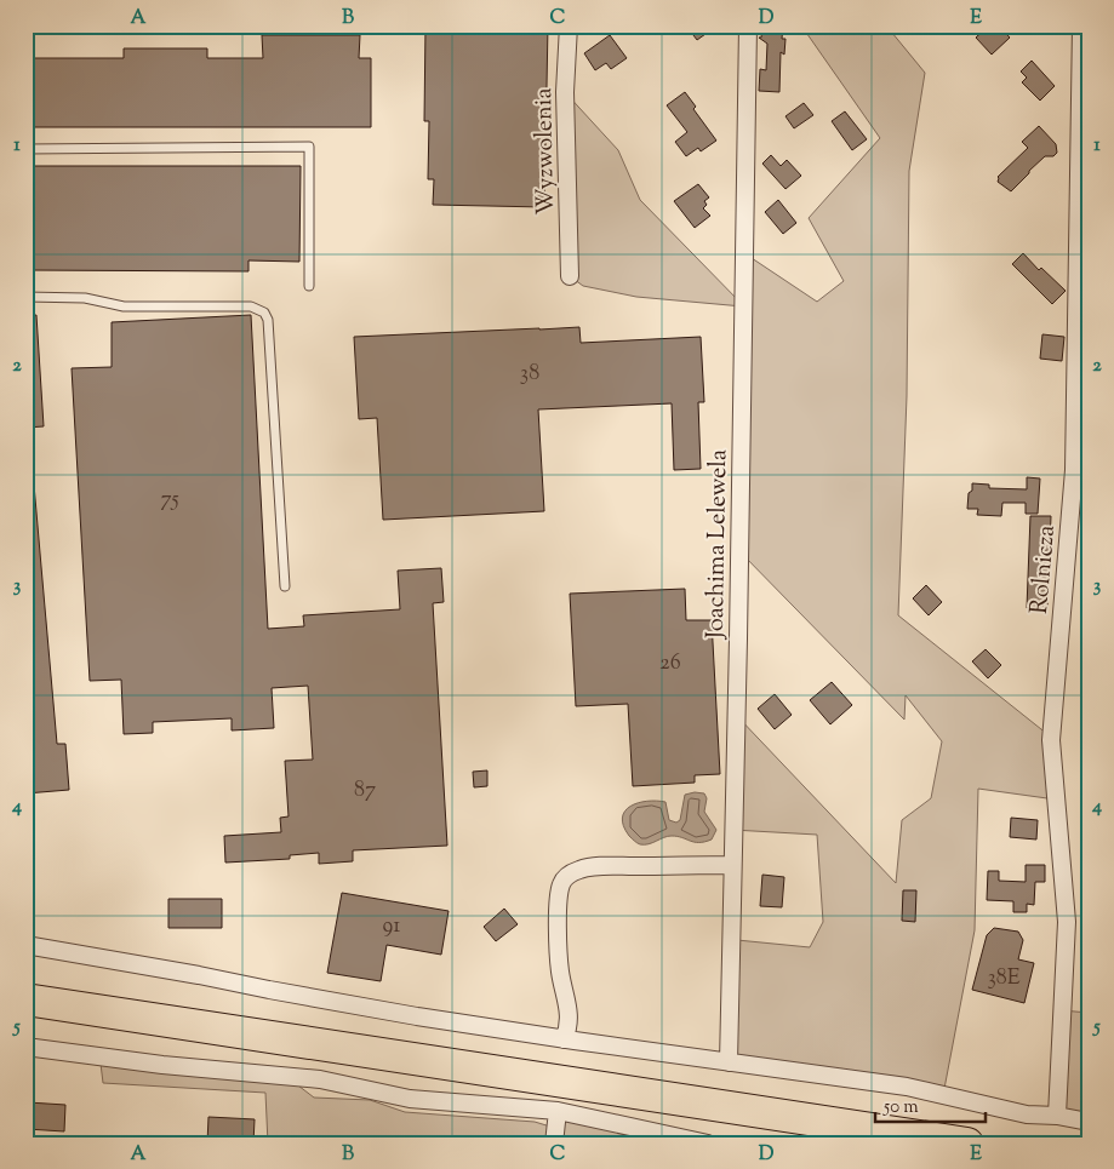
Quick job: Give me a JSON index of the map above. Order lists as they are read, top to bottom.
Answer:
{
  "streets": {
    "street": ["Wyzwolenia", "Joachima Lelewela", "Rolnicza"]
  },
  "house_numbers": [
    "38",
    "75",
    "26",
    "87",
    "91",
    "38E"
  ],
  "scale_bar": "50 m",
  "grid": {
    "columns": [
      "A",
      "B",
      "C",
      "D",
      "E"
    ],
    "rows": [
      "1",
      "2",
      "3",
      "4",
      "5"
    ]
  }
}
